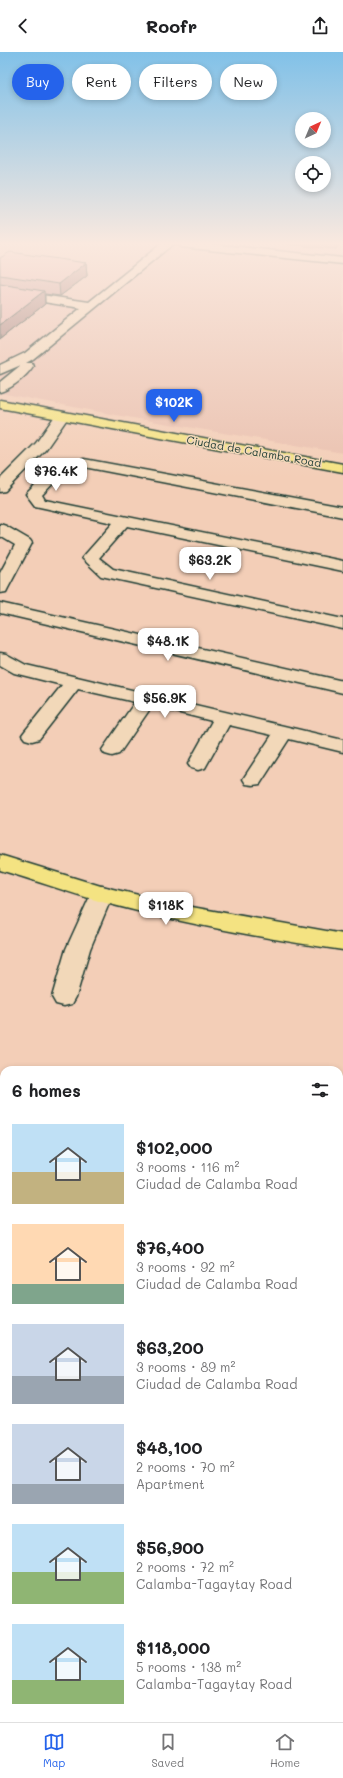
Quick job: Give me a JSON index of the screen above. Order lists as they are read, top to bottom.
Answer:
{
  "streets": {
    "main road": ["Ciudad de Calamba Road"]
  },
  "north": "top right",
  "page": {
    "header": "Roofr",
    "chip": [
      "Buy",
      "Rent",
      "Filters",
      "New"
    ],
    "price": [
      "$102K",
      "$76.4K",
      "$63.2K",
      "$48.1K",
      "$56.9K",
      "$118K"
    ],
    "heading": "6 homes",
    "list": [
      {
        "name": "$102,000",
        "note": "3 rooms · 116 m² · Ciudad de Calamba Road"
      },
      {
        "name": "$76,400",
        "note": "3 rooms · 92 m² · Ciudad de Calamba Road"
      },
      {
        "name": "$63,200",
        "note": "3 rooms · 89 m² · Ciudad de Calamba Road"
      },
      {
        "name": "$48,100",
        "note": "2 rooms · 70 m² · Apartment"
      },
      {
        "name": "$56,900",
        "note": "2 rooms · 72 m² · Calamba-Tagaytay Road"
      },
      {
        "name": "$118,000",
        "note": "5 rooms · 138 m² · Calamba-Tagaytay Road"
      }
    ],
    "tabs": ["Map", "Saved", "Home"]
  }
}
